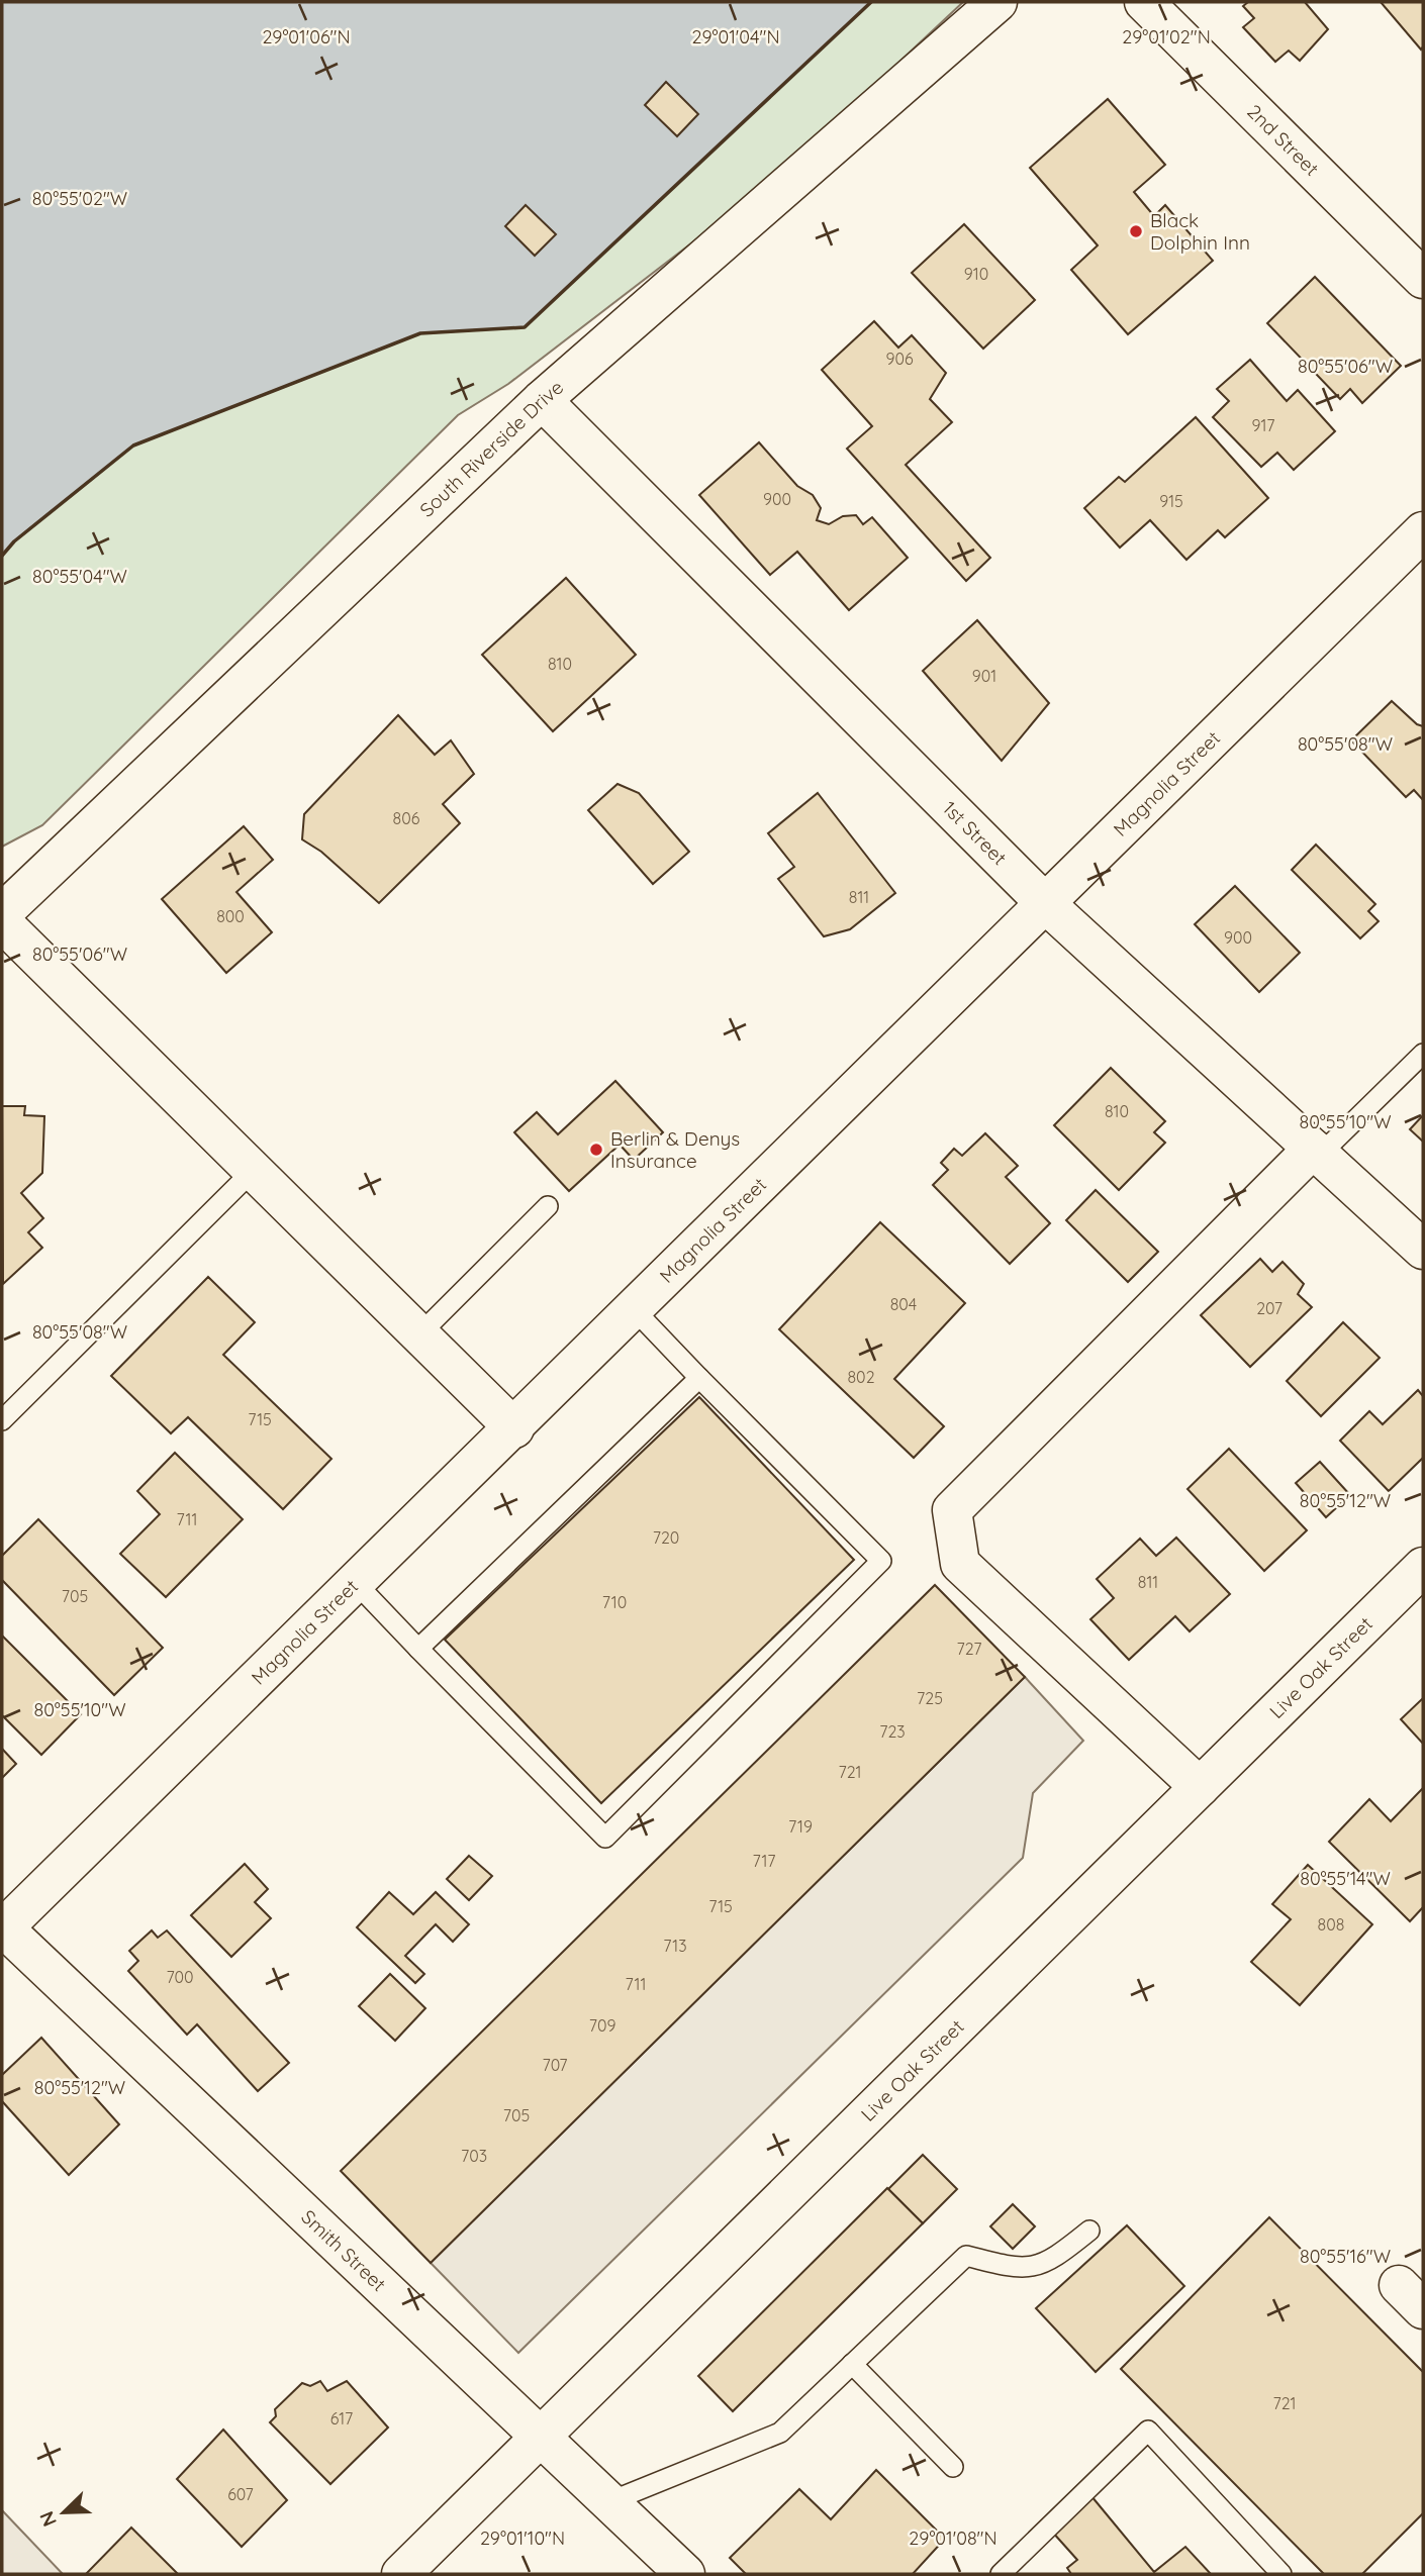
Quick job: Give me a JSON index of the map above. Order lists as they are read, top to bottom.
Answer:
{
  "streets": {
    "street": [
      "2nd Street",
      "South Riverside Drive",
      "Magnolia Street",
      "1st Street",
      "Live Oak Street",
      "Smith Street"
    ]
  },
  "crossings": [
    ["South Riverside Drive", "1st Street"],
    ["Magnolia Street", "1st Street"],
    ["Magnolia Street", "Smith Street"],
    ["Live Oak Street", "Smith Street"]
  ],
  "places": ["Black Dolphin Inn", "Berlin & Denys Insurance"],
  "house_numbers": [
    "910",
    "906",
    "917",
    "900",
    "915",
    "810",
    "901",
    "806",
    "811",
    "800",
    "900",
    "810",
    "804",
    "207",
    "802",
    "715",
    "711",
    "720",
    "811",
    "705",
    "710",
    "727",
    "725",
    "723",
    "721",
    "719",
    "717",
    "715",
    "808",
    "713",
    "700",
    "711",
    "709",
    "707",
    "705",
    "703",
    "721",
    "617",
    "607"
  ],
  "north": "bottom left",
  "coordinates": [
    "29°01'06\"N",
    "29°01'04\"N",
    "29°01'02\"N",
    "80°55'02\"W",
    "80°55'06\"W",
    "80°55'04\"W",
    "80°55'08\"W",
    "80°55'10\"W",
    "80°55'12\"W",
    "80°55'14\"W",
    "80°55'16\"W",
    "29°01'10\"N",
    "29°01'08\"N"
  ]
}
